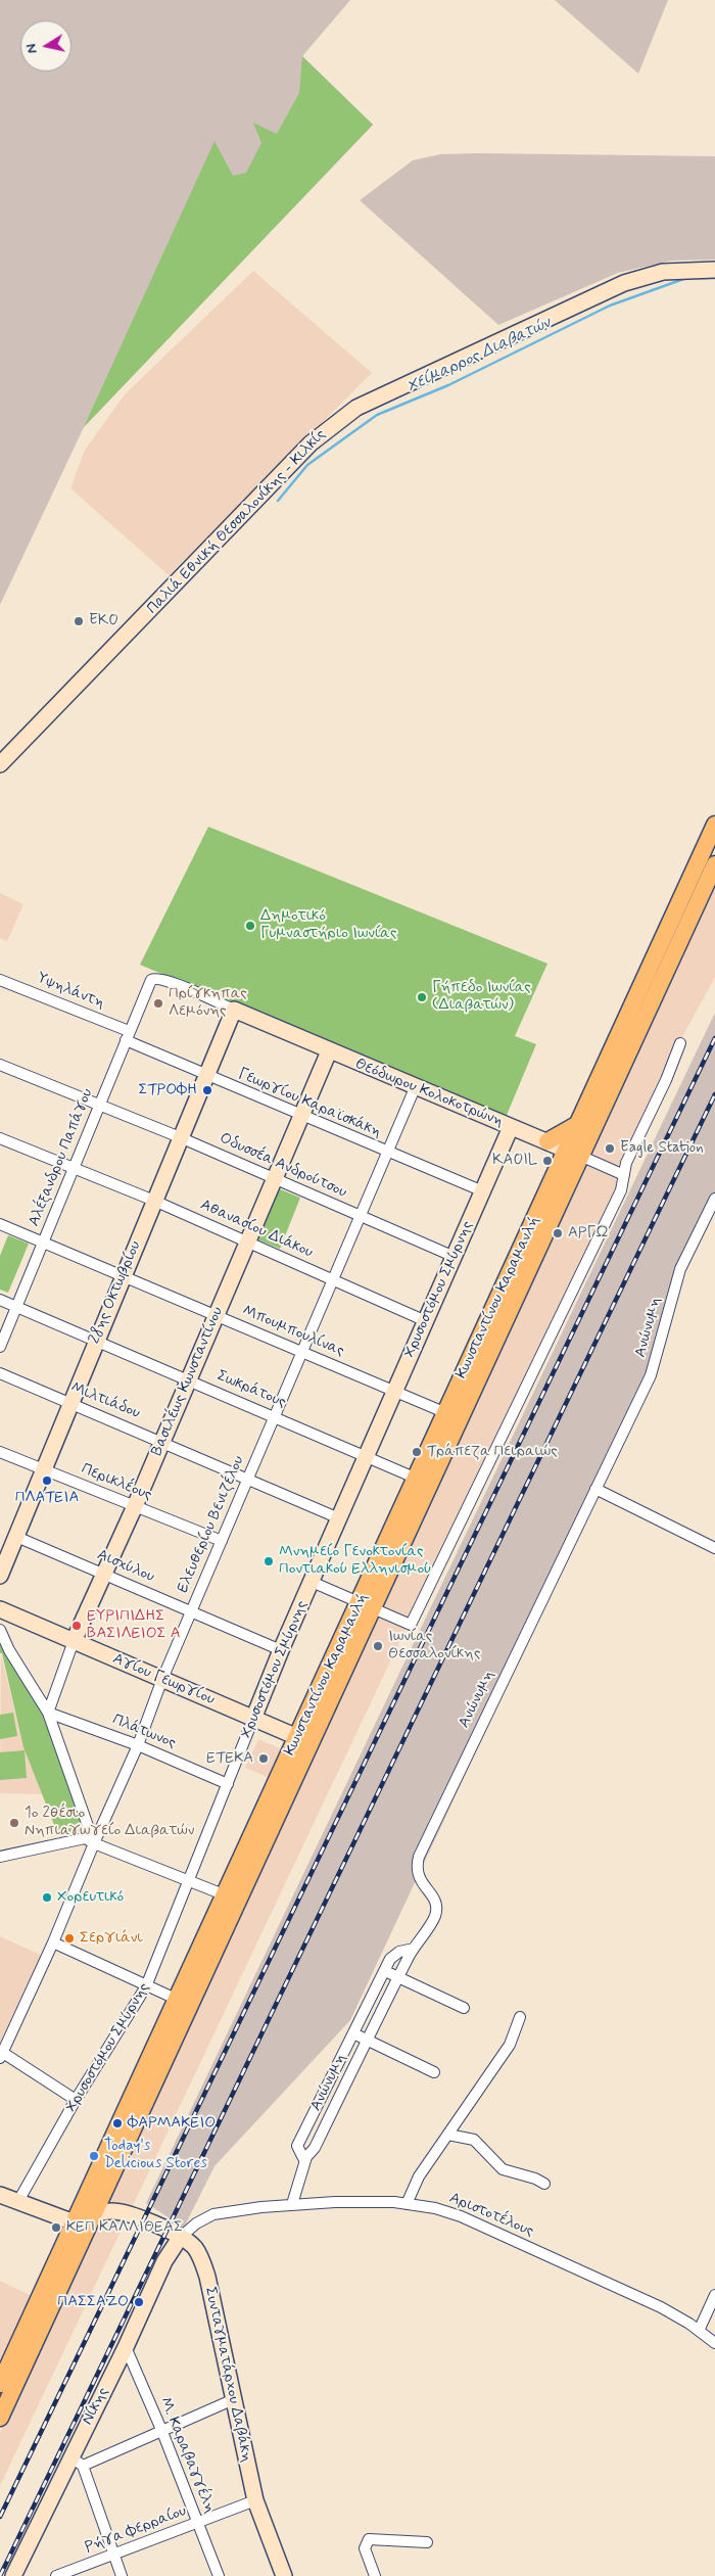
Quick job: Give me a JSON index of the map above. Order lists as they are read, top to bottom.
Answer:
{
  "streets": {
    "main road": ["Κωνσταντίνου Καραμανλή"],
    "street": [
      "Παλιά Εθνική Θεσσαλονίκης - Κιλκίς",
      "Υψηλάντη",
      "Θεόδωρου Κολοκοτρώνη",
      "Γεωργίου Καραϊσκάκη",
      "Αλέξανδρου Παπάγου",
      "Οδυσσέα Ανδρούτσου",
      "Αθανασίου Διάκου",
      "Χρυσοστόμου Σμύρνης",
      "28ης Οκτωβρίου",
      "Ανώνυμη",
      "Μπουμπουλίνας",
      "Βασιλέως Κωνσταντίνου",
      "Σωκράτους",
      "Μιλτιάδου",
      "Περικλέους",
      "Ελευθερίου Βενιζέλου",
      "Αισχύλου",
      "Αγίου Γεωργίου",
      "Πλάτωνος",
      "Αριστοτέλους",
      "Συνταγματάρχου Δαβάκη",
      "Νίκης",
      "Μ. Καραβαγγέλη",
      "Ρήγα Φερραίου"
    ]
  },
  "crossings": [
    ["Υψηλάντη", "Γεωργίου Καραϊσκάκη"],
    ["Υψηλάντη", "Αλέξανδρου Παπάγου"],
    ["Θεόδωρου Κολοκοτρώνη", "Αλέξανδρου Παπάγου"],
    ["Θεόδωρου Κολοκοτρώνη", "Χρυσοστόμου Σμύρνης"],
    ["Θεόδωρου Κολοκοτρώνη", "28ης Οκτωβρίου"],
    ["Θεόδωρου Κολοκοτρώνη", "Κωνσταντίνου Καραμανλή"],
    ["Θεόδωρου Κολοκοτρώνη", "Βασιλέως Κωνσταντίνου"],
    ["Θεόδωρου Κολοκοτρώνη", "Ελευθερίου Βενιζέλου"],
    ["Γεωργίου Καραϊσκάκη", "Αλέξανδρου Παπάγου"],
    ["Γεωργίου Καραϊσκάκη", "Χρυσοστόμου Σμύρνης"],
    ["Γεωργίου Καραϊσκάκη", "28ης Οκτωβρίου"],
    ["Γεωργίου Καραϊσκάκη", "Βασιλέως Κωνσταντίνου"],
    ["Γεωργίου Καραϊσκάκη", "Ελευθερίου Βενιζέλου"],
    ["Αλέξανδρου Παπάγου", "Οδυσσέα Ανδρούτσου"],
    ["Αλέξανδρου Παπάγου", "Αθανασίου Διάκου"],
    ["Αλέξανδρου Παπάγου", "28ης Οκτωβρίου"],
    ["Αλέξανδρου Παπάγου", "Μπουμπουλίνας"],
    ["Αλέξανδρου Παπάγου", "Σωκράτους"],
    ["Οδυσσέα Ανδρούτσου", "Χρυσοστόμου Σμύρνης"],
    ["Οδυσσέα Ανδρούτσου", "28ης Οκτωβρίου"],
    ["Οδυσσέα Ανδρούτσου", "Βασιλέως Κωνσταντίνου"],
    ["Οδυσσέα Ανδρούτσου", "Ελευθερίου Βενιζέλου"],
    ["Αθανασίου Διάκου", "Χρυσοστόμου Σμύρνης"],
    ["Αθανασίου Διάκου", "28ης Οκτωβρίου"],
    ["Αθανασίου Διάκου", "Βασιλέως Κωνσταντίνου"],
    ["Αθανασίου Διάκου", "Ελευθερίου Βενιζέλου"],
    ["Χρυσοστόμου Σμύρνης", "Μπουμπουλίνας"],
    ["Χρυσοστόμου Σμύρνης", "Σωκράτους"],
    ["Χρυσοστόμου Σμύρνης", "Μιλτιάδου"],
    ["Χρυσοστόμου Σμύρνης", "Αισχύλου"],
    ["Χρυσοστόμου Σμύρνης", "Αγίου Γεωργίου"],
    ["Χρυσοστόμου Σμύρνης", "Πλάτωνος"],
    ["28ης Οκτωβρίου", "Μπουμπουλίνας"],
    ["28ης Οκτωβρίου", "Σωκράτους"],
    ["28ης Οκτωβρίου", "Μιλτιάδου"],
    ["28ης Οκτωβρίου", "Περικλέους"],
    ["28ης Οκτωβρίου", "Αισχύλου"],
    ["Κωνσταντίνου Καραμανλή", "Μπουμπουλίνας"],
    ["Κωνσταντίνου Καραμανλή", "Σωκράτους"],
    ["Κωνσταντίνου Καραμανλή", "Αγίου Γεωργίου"],
    ["Κωνσταντίνου Καραμανλή", "Συνταγματάρχου Δαβάκη"],
    ["Ανώνυμη", "Αριστοτέλους"],
    ["Μπουμπουλίνας", "Βασιλέως Κωνσταντίνου"],
    ["Μπουμπουλίνας", "Ελευθερίου Βενιζέλου"],
    ["Βασιλέως Κωνσταντίνου", "Σωκράτους"],
    ["Βασιλέως Κωνσταντίνου", "Μιλτιάδου"],
    ["Βασιλέως Κωνσταντίνου", "Περικλέους"],
    ["Βασιλέως Κωνσταντίνου", "Αισχύλου"],
    ["Βασιλέως Κωνσταντίνου", "Αγίου Γεωργίου"],
    ["Βασιλέως Κωνσταντίνου", "Πλάτωνος"],
    ["Σωκράτους", "Ελευθερίου Βενιζέλου"],
    ["Μιλτιάδου", "Ελευθερίου Βενιζέλου"],
    ["Περικλέους", "Ελευθερίου Βενιζέλου"],
    ["Ελευθερίου Βενιζέλου", "Αισχύλου"],
    ["Ελευθερίου Βενιζέλου", "Αγίου Γεωργίου"],
    ["Ελευθερίου Βενιζέλου", "Πλάτωνος"],
    ["Αριστοτέλους", "Συνταγματάρχου Δαβάκη"],
    ["Αριστοτέλους", "Νίκης"],
    ["Συνταγματάρχου Δαβάκη", "Νίκης"],
    ["Συνταγματάρχου Δαβάκη", "Ρήγα Φερραίου"],
    ["Νίκης", "Μ. Καραβαγγέλη"],
    ["Μ. Καραβαγγέλη", "Ρήγα Φερραίου"]
  ],
  "water": ["Χείμαρρος Διαβατών"],
  "places": [
    "EKO",
    "Δημοτικό Γυμναστήριο Ιωνίας",
    "Γήπεδο Ιωνίας (Διαβατών)",
    "Πρίγκηπας Λεμόνης",
    "ΣΤΡΟΦΗ",
    "Eagle Station",
    "KAOIL",
    "ΑΡΓΩ",
    "Τράπεζα Πειραιώς",
    "ΠΛΑΤΕΙΑ",
    "Μνημείο Γενοκτονίας Ποντιακού Ελληνισμού",
    "ΕΥΡΙΠΙΔΗΣ ΒΑΣΙΛΕΙΟΣ Α",
    "Ιωνίας Θεσσαλονίκης",
    "ΕΤΕΚΑ",
    "1ο 2θέσιο Νηπιαγωγείο Διαβατών",
    "Χορευτικό",
    "Σεργιάνι",
    "ΦΑΡΜΑΚΕΙΟ",
    "Today's Delicious Stores",
    "ΚΕΠ ΚΑΛΛΙΘΕΑΣ",
    "ΠΑΣΣΑΖΟ"
  ],
  "north": "left"
}
